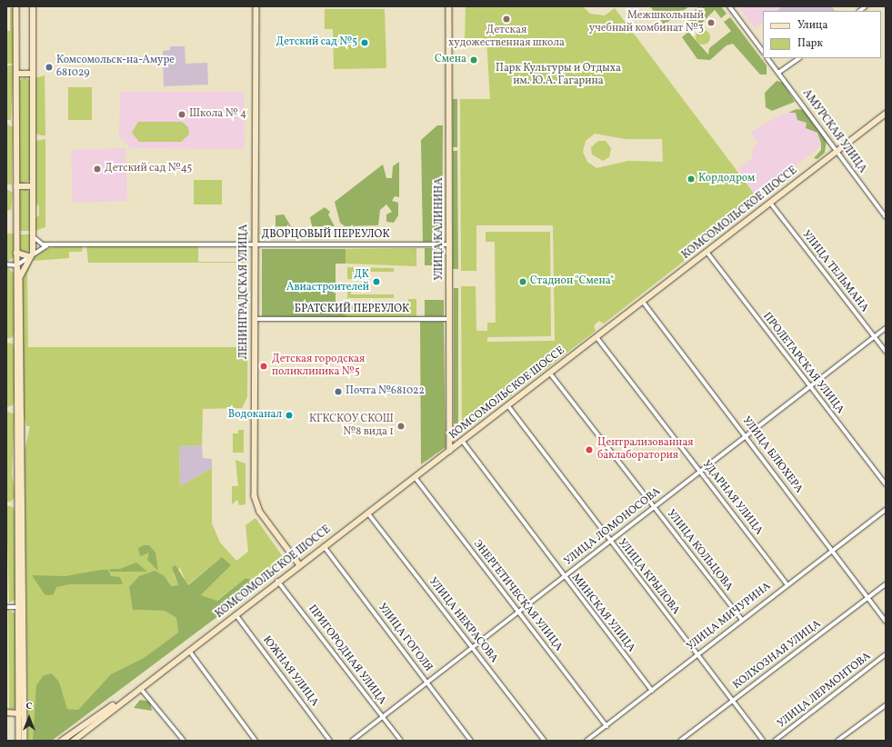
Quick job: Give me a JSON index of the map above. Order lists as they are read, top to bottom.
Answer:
{
  "streets": {
    "main road": ["КОМСОМОЛЬСКОЕ ШОССЕ", "УЛИЦА КАЛИНИНА", "ЛЕНИНГРАДСКАЯ УЛИЦА"],
    "street": [
      "АМУРСКАЯ УЛИЦА",
      "ДВОРЦОВЫЙ ПЕРЕУЛОК",
      "УЛИЦА ТЕЛЬМАНА",
      "БРАТСКИЙ ПЕРЕУЛОК",
      "ПРОЛЕТАРСКАЯ УЛИЦА",
      "УЛИЦА БЛЮХЕРА",
      "УДАРНАЯ УЛИЦА",
      "УЛИЦА ЛОМОНОСОВА",
      "УЛИЦА КОЛЬЦОВА",
      "УЛИЦА КРЫЛОВА",
      "ЭНЕРГЕТИЧЕСКАЯ УЛИЦА",
      "МИНСКАЯ УЛИЦА",
      "УЛИЦА МИЧУРИНА",
      "УЛИЦА НЕКРАСОВА",
      "УЛИЦА ГОГОЛЯ",
      "ПРИГОРОДНАЯ УЛИЦА",
      "КОЛХОЗНАЯ УЛИЦА",
      "ЮЖНАЯ УЛИЦА",
      "УЛИЦА ЛЕРМОНТОВА"
    ]
  },
  "crossings": [
    ["АМУРСКАЯ УЛИЦА", "КОМСОМОЛЬСКОЕ ШОССЕ"],
    ["КОМСОМОЛЬСКОЕ ШОССЕ", "УЛИЦА КАЛИНИНА"],
    ["КОМСОМОЛЬСКОЕ ШОССЕ", "УЛИЦА ТЕЛЬМАНА"],
    ["КОМСОМОЛЬСКОЕ ШОССЕ", "ЛЕНИНГРАДСКАЯ УЛИЦА"],
    ["КОМСОМОЛЬСКОЕ ШОССЕ", "ПРОЛЕТАРСКАЯ УЛИЦА"],
    ["КОМСОМОЛЬСКОЕ ШОССЕ", "УЛИЦА БЛЮХЕРА"],
    ["КОМСОМОЛЬСКОЕ ШОССЕ", "УДАРНАЯ УЛИЦА"],
    ["КОМСОМОЛЬСКОЕ ШОССЕ", "УЛИЦА КОЛЬЦОВА"],
    ["КОМСОМОЛЬСКОЕ ШОССЕ", "УЛИЦА КРЫЛОВА"],
    ["КОМСОМОЛЬСКОЕ ШОССЕ", "ЭНЕРГЕТИЧЕСКАЯ УЛИЦА"],
    ["КОМСОМОЛЬСКОЕ ШОССЕ", "МИНСКАЯ УЛИЦА"],
    ["КОМСОМОЛЬСКОЕ ШОССЕ", "УЛИЦА НЕКРАСОВА"],
    ["КОМСОМОЛЬСКОЕ ШОССЕ", "УЛИЦА ГОГОЛЯ"],
    ["КОМСОМОЛЬСКОЕ ШОССЕ", "ПРИГОРОДНАЯ УЛИЦА"],
    ["КОМСОМОЛЬСКОЕ ШОССЕ", "ЮЖНАЯ УЛИЦА"],
    ["УЛИЦА КАЛИНИНА", "ДВОРЦОВЫЙ ПЕРЕУЛОК"],
    ["УЛИЦА КАЛИНИНА", "БРАТСКИЙ ПЕРЕУЛОК"],
    ["ДВОРЦОВЫЙ ПЕРЕУЛОК", "ЛЕНИНГРАДСКАЯ УЛИЦА"],
    ["УЛИЦА ТЕЛЬМАНА", "УЛИЦА ЛОМОНОСОВА"],
    ["ЛЕНИНГРАДСКАЯ УЛИЦА", "БРАТСКИЙ ПЕРЕУЛОК"],
    ["ПРОЛЕТАРСКАЯ УЛИЦА", "УЛИЦА ЛОМОНОСОВА"],
    ["УЛИЦА БЛЮХЕРА", "УЛИЦА ЛОМОНОСОВА"],
    ["УЛИЦА БЛЮХЕРА", "УЛИЦА МИЧУРИНА"],
    ["УЛИЦА БЛЮХЕРА", "КОЛХОЗНАЯ УЛИЦА"],
    ["УДАРНАЯ УЛИЦА", "УЛИЦА ЛОМОНОСОВА"],
    ["УДАРНАЯ УЛИЦА", "УЛИЦА МИЧУРИНА"],
    ["УЛИЦА ЛОМОНОСОВА", "УЛИЦА КОЛЬЦОВА"],
    ["УЛИЦА ЛОМОНОСОВА", "УЛИЦА КРЫЛОВА"],
    ["УЛИЦА ЛОМОНОСОВА", "ЭНЕРГЕТИЧЕСКАЯ УЛИЦА"],
    ["УЛИЦА ЛОМОНОСОВА", "МИНСКАЯ УЛИЦА"],
    ["УЛИЦА ЛОМОНОСОВА", "УЛИЦА НЕКРАСОВА"],
    ["УЛИЦА ЛОМОНОСОВА", "УЛИЦА ГОГОЛЯ"],
    ["УЛИЦА ЛОМОНОСОВА", "ПРИГОРОДНАЯ УЛИЦА"],
    ["УЛИЦА КОЛЬЦОВА", "УЛИЦА МИЧУРИНА"],
    ["УЛИЦА КРЫЛОВА", "УЛИЦА МИЧУРИНА"],
    ["УЛИЦА КРЫЛОВА", "КОЛХОЗНАЯ УЛИЦА"],
    ["ЭНЕРГЕТИЧЕСКАЯ УЛИЦА", "УЛИЦА МИЧУРИНА"],
    ["МИНСКАЯ УЛИЦА", "УЛИЦА МИЧУРИНА"]
  ],
  "parks": ["Парк Культуры и Отдыха им. Ю.А. Гагарина"],
  "places": [
    "Детская художественная школа",
    "Межшкольный учебный комбинат №3",
    "Детский сад №5",
    "Смена",
    "Комсомольск-на-Амуре 681029",
    "Школа № 4",
    "Детский сад №45",
    "Кордодром",
    "ДК Авиастроителей",
    "Стадион \"Смена\"",
    "Детская городская поликлиника №5",
    "Почта №681022",
    "Водоканал",
    "КГКСКОУ СКОШ №8 вида 1",
    "Централизованная баклаборатория"
  ],
  "legend": ["Улица", "Парк"],
  "north": "top"
}
